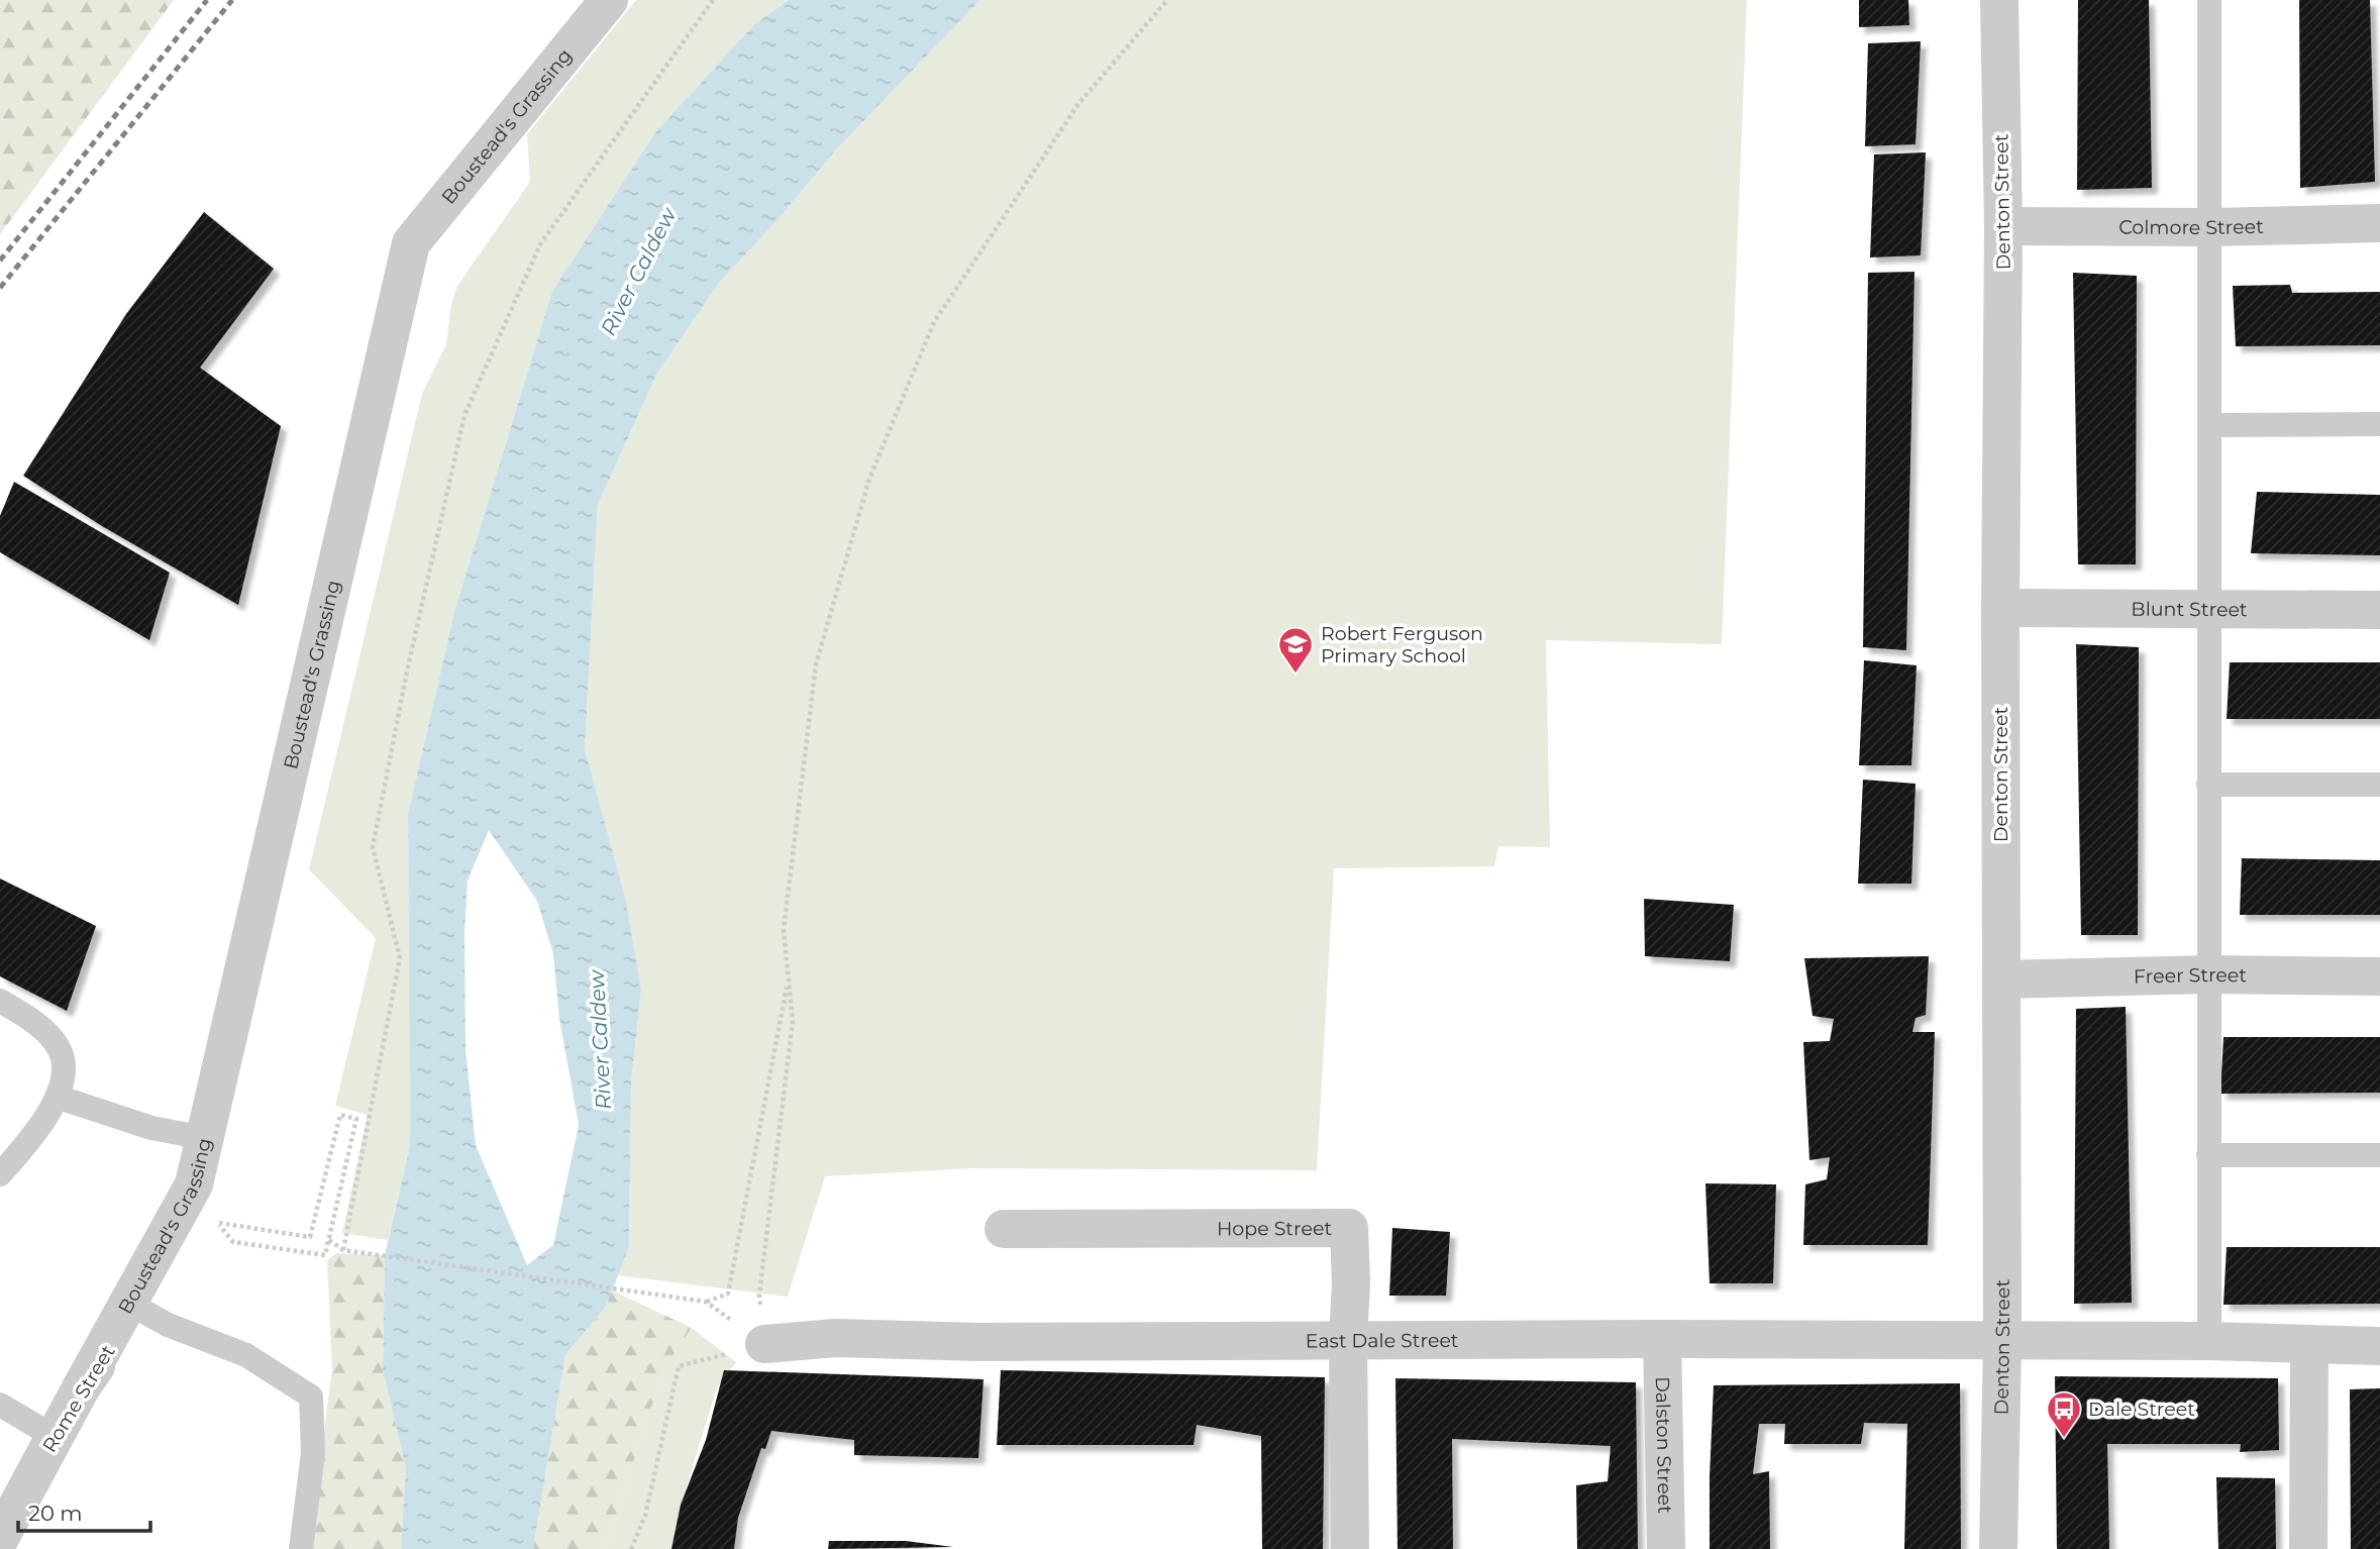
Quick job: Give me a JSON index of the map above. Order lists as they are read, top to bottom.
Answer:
{
  "streets": {
    "street": [
      "Boustead's Grassing",
      "Denton Street",
      "Colmore Street",
      "Blunt Street",
      "Freer Street",
      "Hope Street",
      "East Dale Street",
      "Rome Street",
      "Dalston Street"
    ]
  },
  "crossings": [
    ["Boustead's Grassing", "Rome Street"],
    ["Denton Street", "Colmore Street"],
    ["Denton Street", "Blunt Street"],
    ["Denton Street", "Freer Street"],
    ["Denton Street", "East Dale Street"],
    ["Hope Street", "East Dale Street"],
    ["East Dale Street", "Dalston Street"]
  ],
  "water": ["River Caldew"],
  "places": {
    "school or university": ["Robert Ferguson Primary School"],
    "bus stop": ["Dale Street"]
  },
  "scale_bar": "20 m"
}
